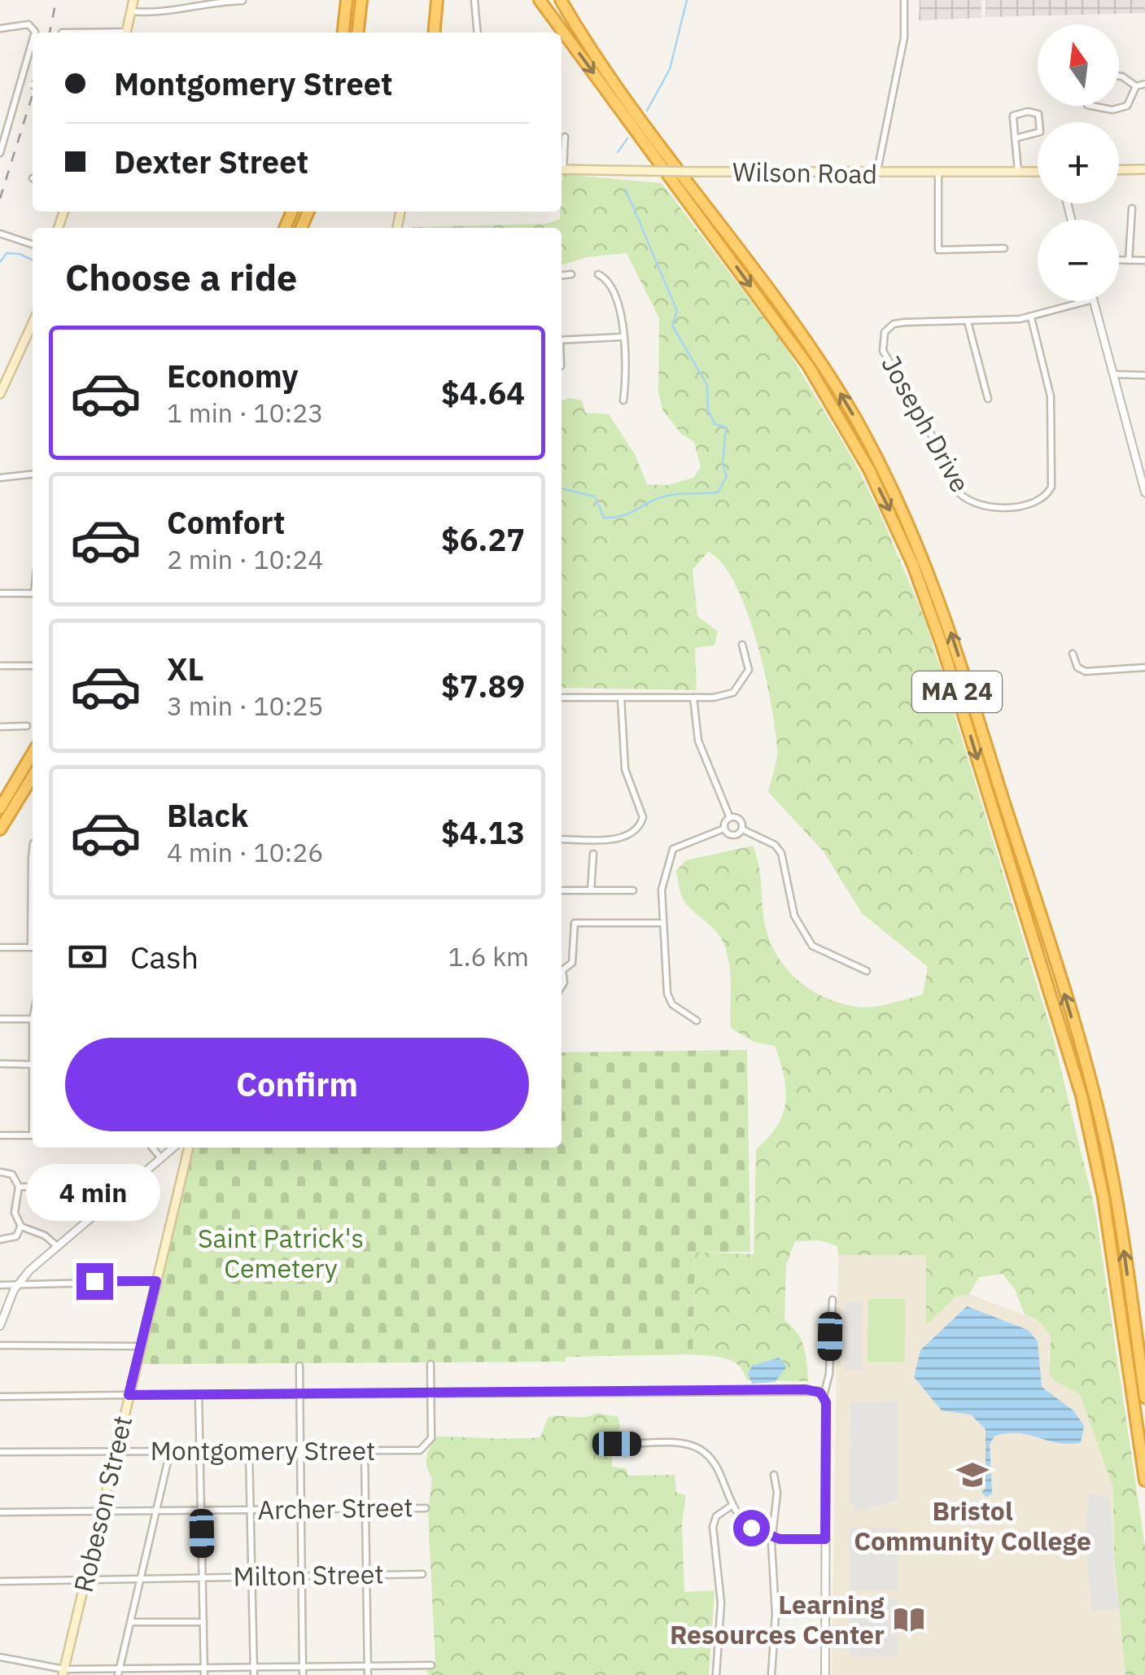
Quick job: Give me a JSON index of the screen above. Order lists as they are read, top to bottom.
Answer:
{
  "streets": {
    "highway": ["MA 24"],
    "main road": ["Wilson Road", "Robeson Street"],
    "street": [
      "Joseph Drive",
      "Montgomery Street",
      "Archer Street",
      "Milton Street"
    ]
  },
  "crossings": [
    ["Montgomery Street", "Robeson Street"],
    ["Robeson Street", "Archer Street"],
    ["Robeson Street", "Milton Street"]
  ],
  "parks": ["Saint Patrick's Cemetery"],
  "places": {
    "school or university": ["Bristol Community College"],
    "library": ["Learning Resources Center"]
  },
  "north": "top",
  "page": {
    "map_buttons": ["+", "−"],
    "banner": ["Montgomery Street", "Dexter Street"],
    "heading": "Choose a ride",
    "list": [
      {
        "name": "Economy",
        "note": "1 min · 10:23",
        "value": "$4.64"
      },
      {
        "name": "Comfort",
        "note": "2 min · 10:24",
        "value": "$6.27"
      },
      {
        "name": "XL",
        "note": "3 min · 10:25",
        "value": "$7.89"
      },
      {
        "name": "Black",
        "note": "4 min · 10:26",
        "value": "$4.13"
      }
    ],
    "pay": ["Cash", "1.6 km"],
    "buttons": "Confirm",
    "bubble": "4 min"
  }
}
